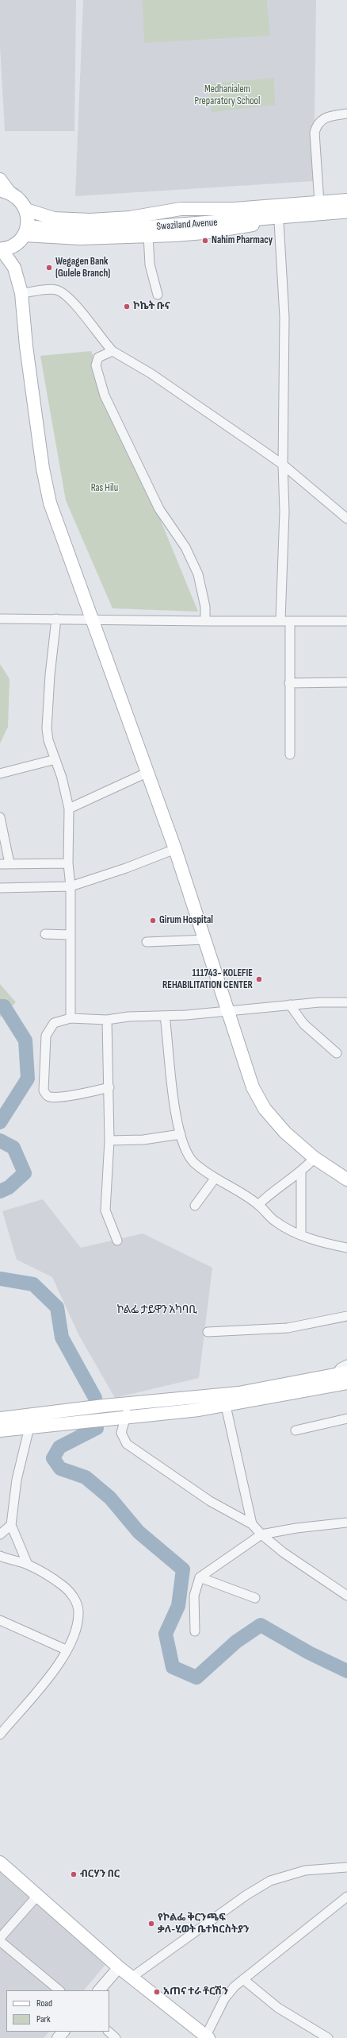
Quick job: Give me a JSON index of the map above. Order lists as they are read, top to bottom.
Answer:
{
  "streets": {
    "main road": ["Swaziland Avenue"]
  },
  "districts": ["ኮልፌ ታይዋን አካባቢ"],
  "parks": ["Medhanialem Preparatory School", "Ras Hilu"],
  "places": [
    "Nahim Pharmacy",
    "Wegagen Bank (Gulele Branch)",
    "ኮኬት ቡና",
    "Girum Hospital",
    "111743- KOLEFIE REHABILITATION CENTER",
    "ብርሃን በር",
    "የኮልፌ ቅርንጫፍ ቃለ-ሂወት ቤተክርስትያን",
    "አጠና ተራ ቶርሽን"
  ],
  "legend": ["Road", "Park"]
}
